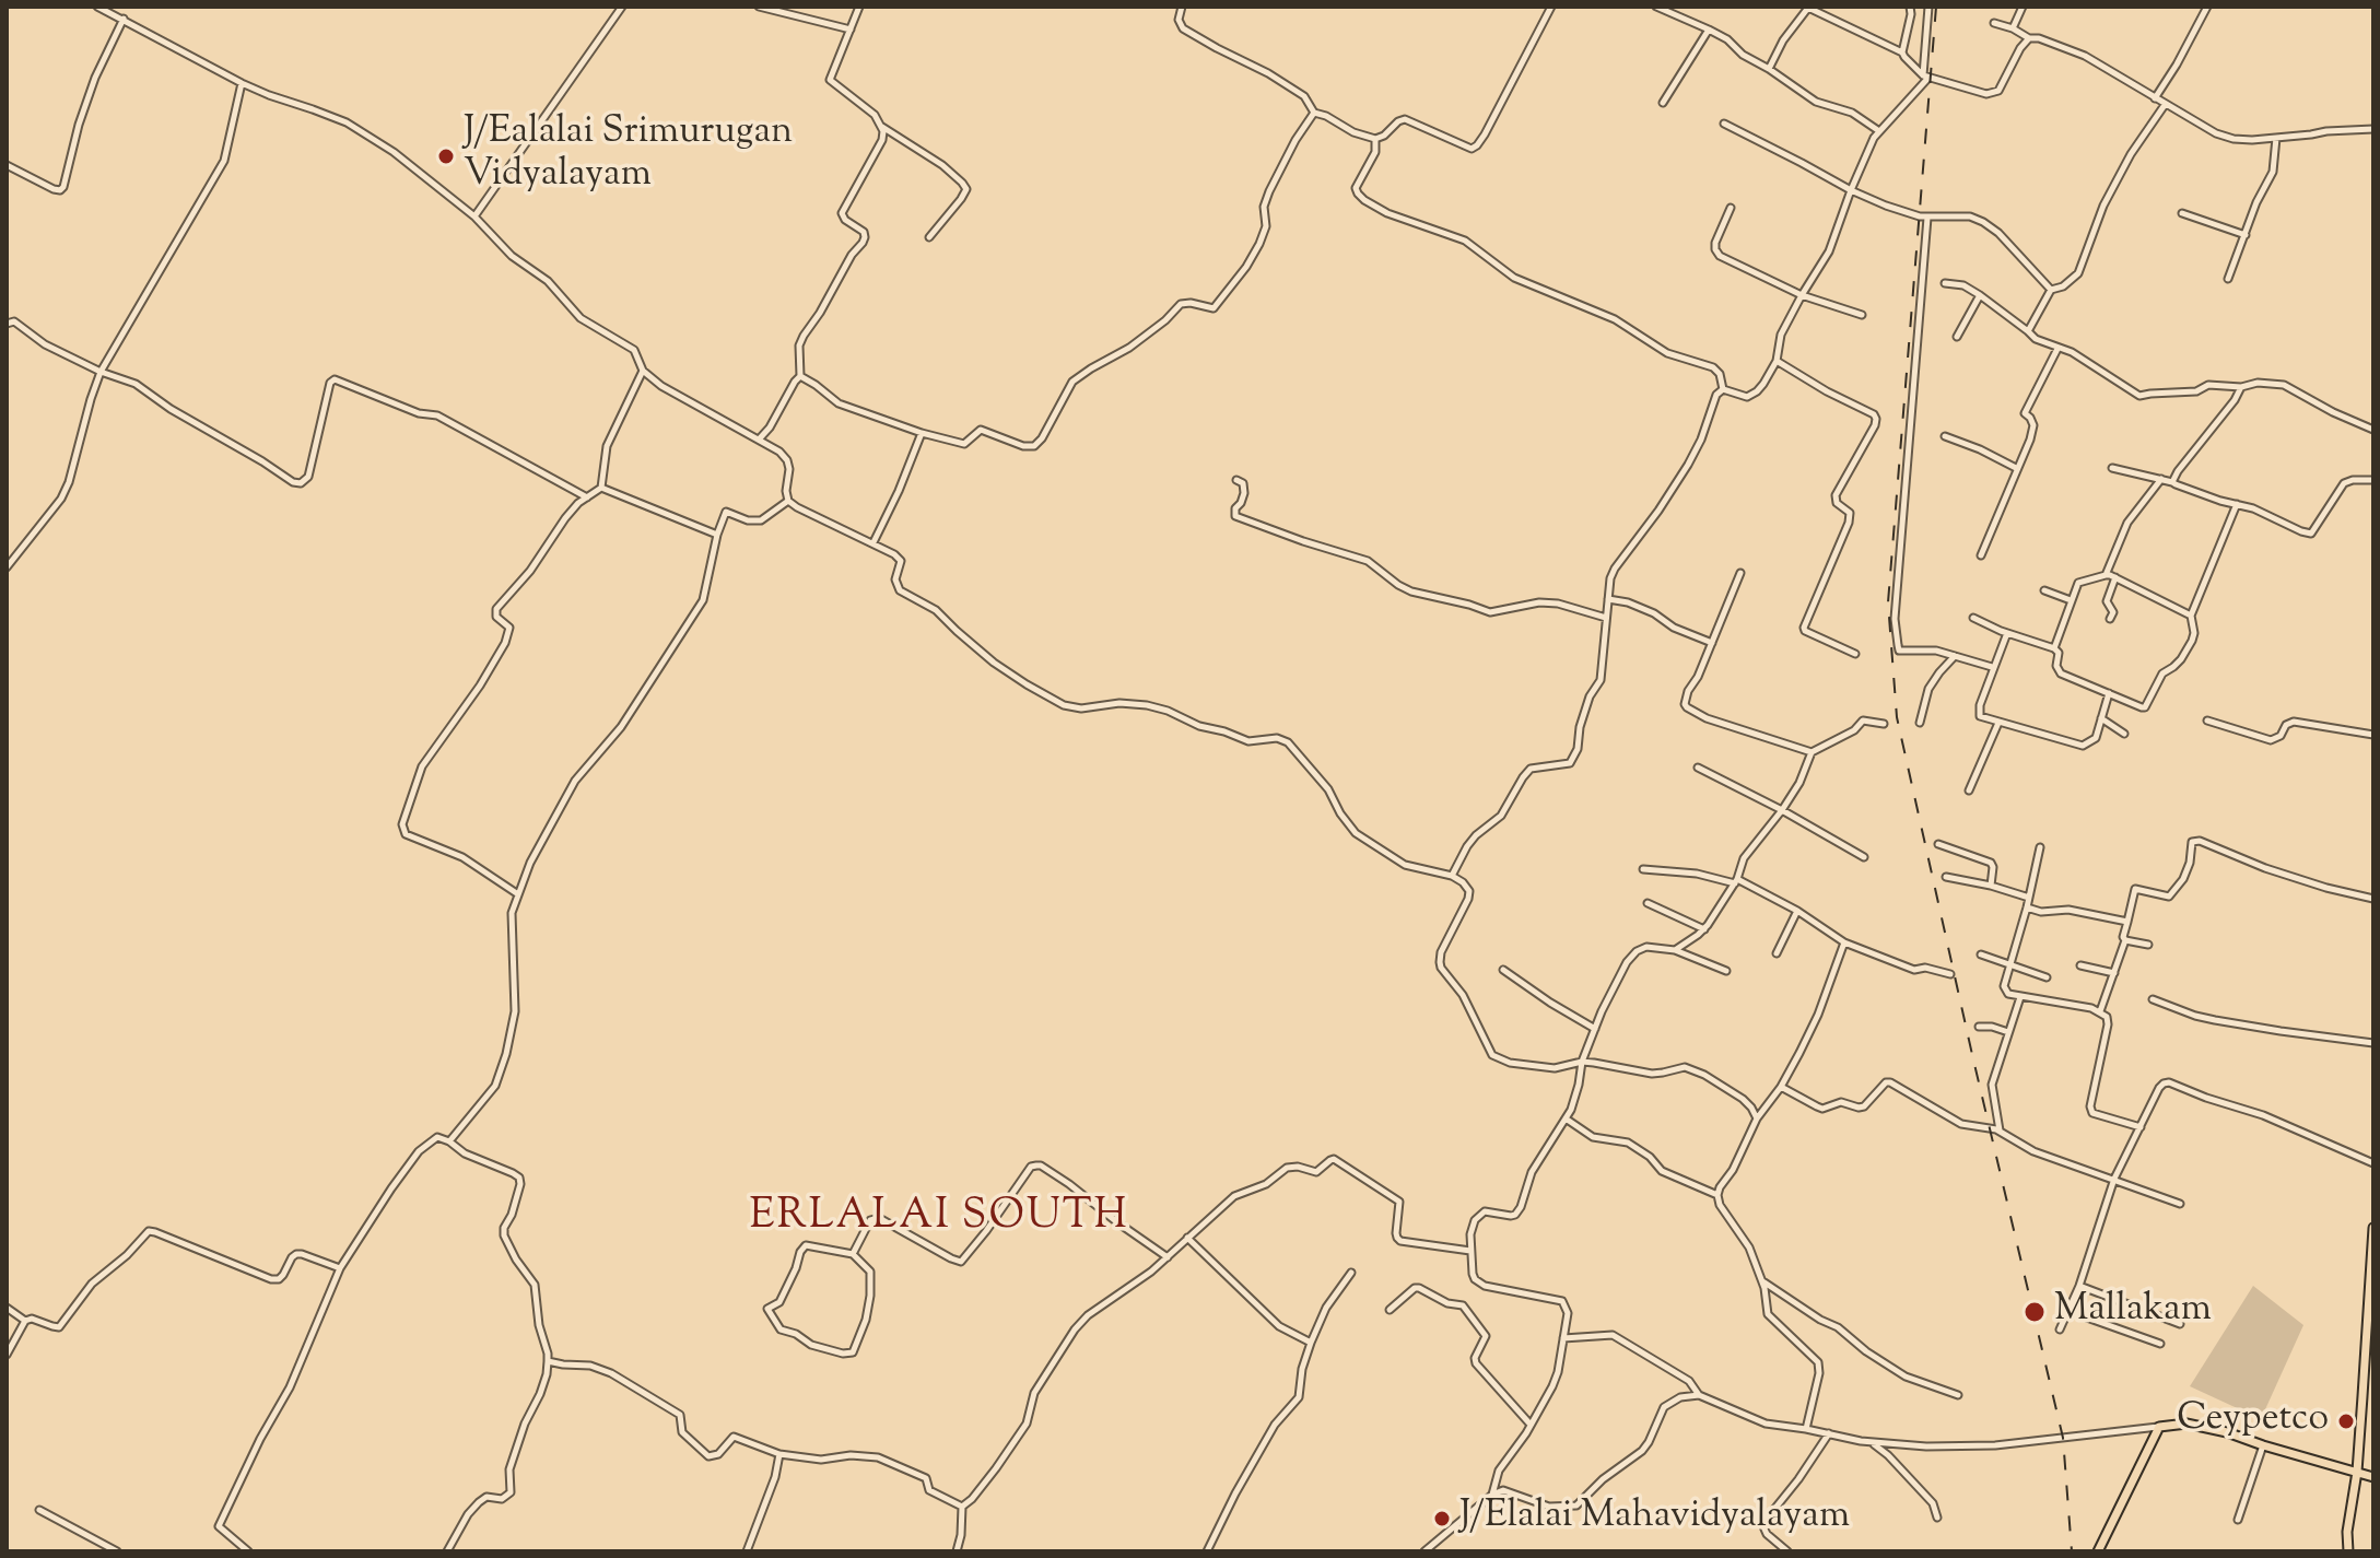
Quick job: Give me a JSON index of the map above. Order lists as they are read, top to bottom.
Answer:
{
  "districts": ["ERLALAI SOUTH"],
  "places": [
    "J/Ealalai Srimurugan Vidyalayam",
    "Mallakam",
    "Ceypetco",
    "J/Elalai Mahavidyalayam"
  ]
}
